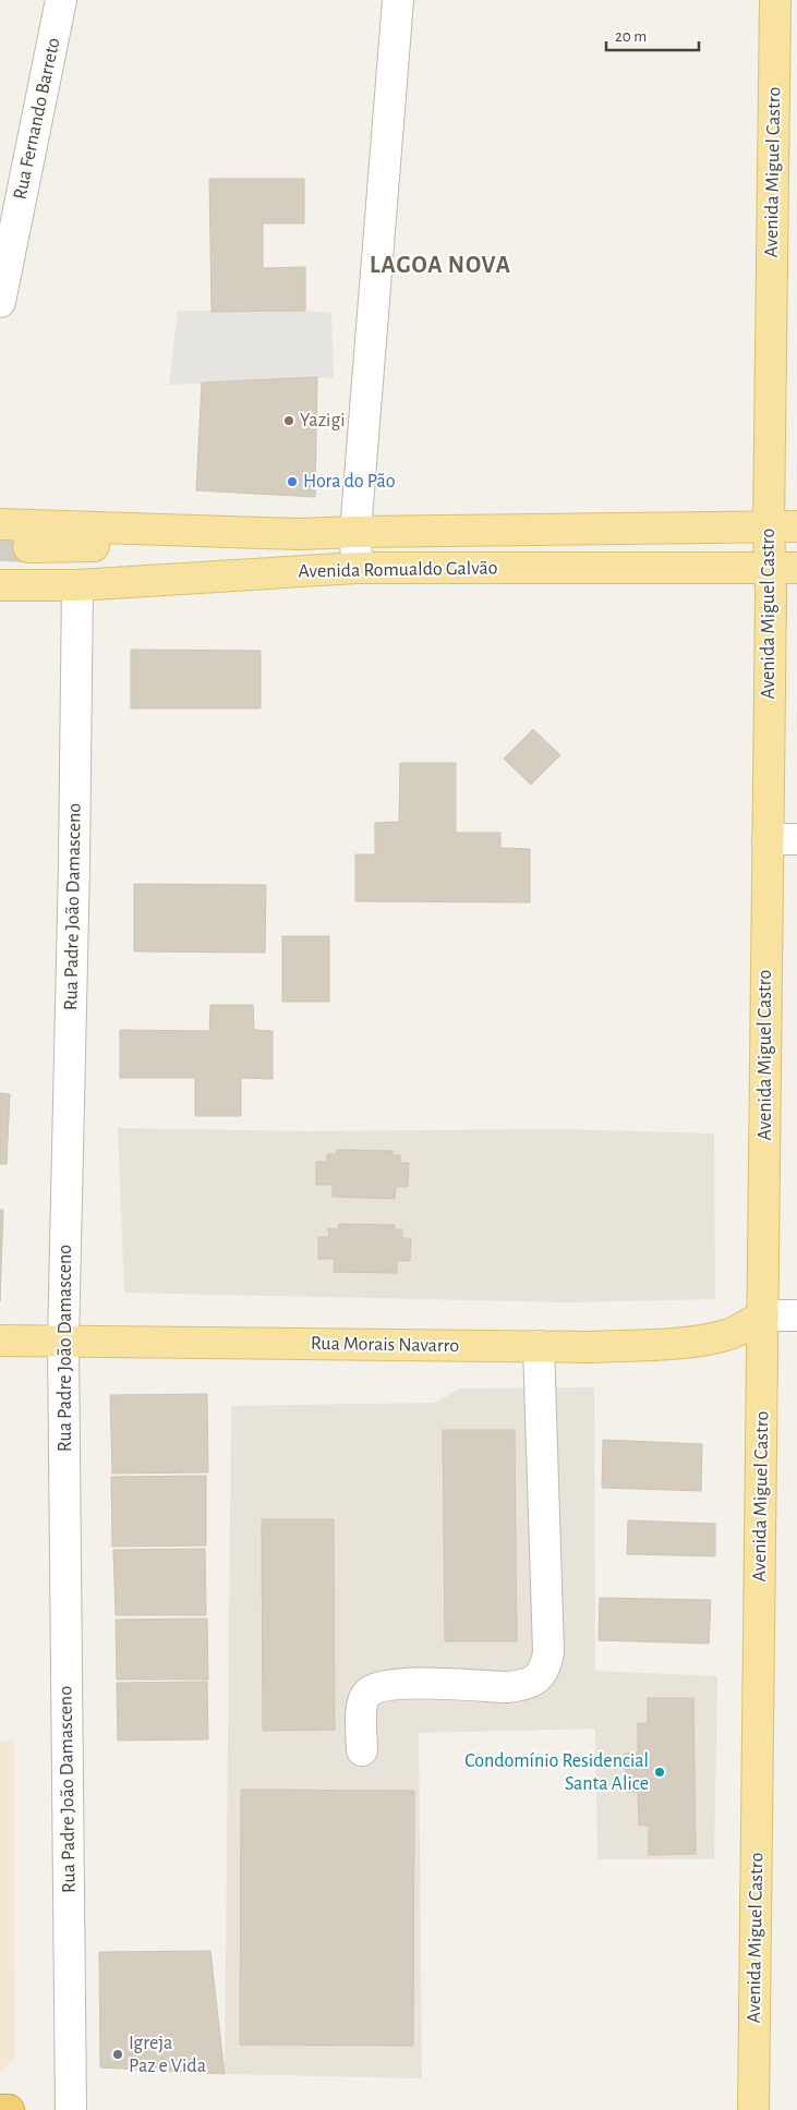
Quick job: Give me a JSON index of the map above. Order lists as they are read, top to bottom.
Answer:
{
  "streets": {
    "main road": ["Avenida Miguel Castro", "Avenida Romualdo Galvão", "Rua Morais Navarro"],
    "street": ["Rua Fernando Barreto", "Rua Padre João Damasceno"]
  },
  "crossings": [
    ["Avenida Miguel Castro", "Avenida Romualdo Galvão"],
    ["Avenida Miguel Castro", "Rua Morais Navarro"],
    ["Avenida Romualdo Galvão", "Rua Padre João Damasceno"],
    ["Rua Padre João Damasceno", "Rua Morais Navarro"]
  ],
  "districts": ["LAGOA NOVA"],
  "places": [
    "Yazigi",
    "Hora do Pão",
    "Condomínio Residencial Santa Alice",
    "Igreja Paz e Vida"
  ],
  "scale_bar": "20 m"
}
